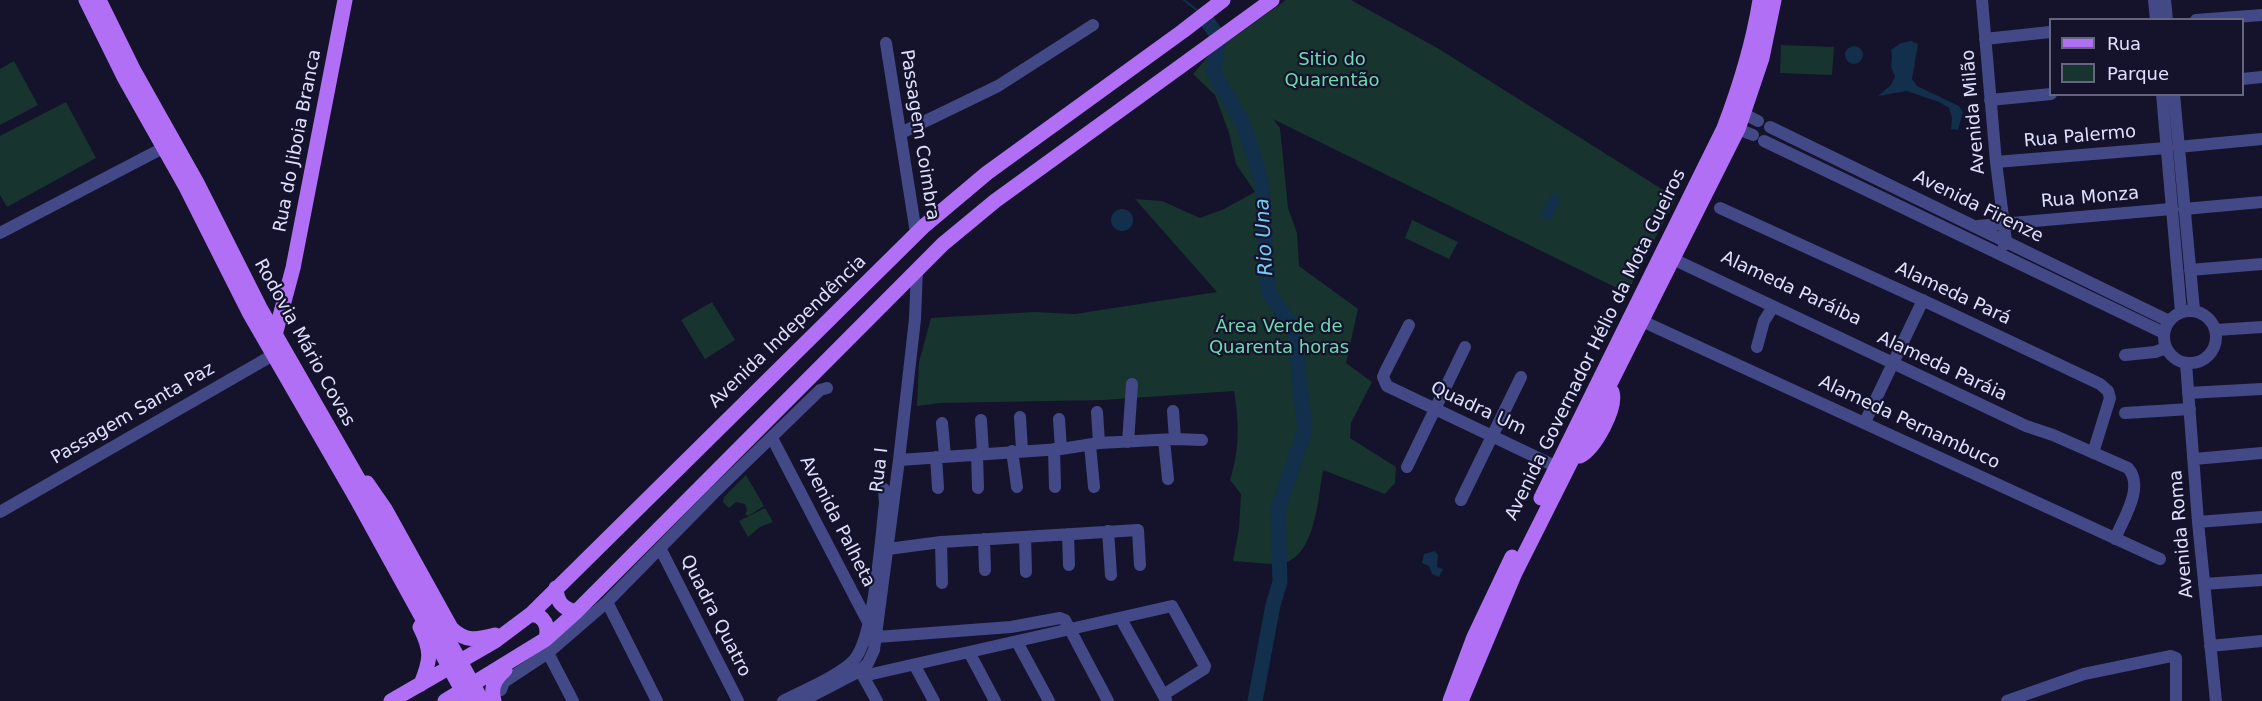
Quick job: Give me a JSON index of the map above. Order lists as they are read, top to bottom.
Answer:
{
  "streets": {
    "main road": [
      "Rua do Jiboia Branca",
      "Avenida Independência",
      "Rodovia Mário Covas",
      "Avenida Governador Hélio da Mota Gueiros"
    ],
    "street": [
      "Avenida Milão",
      "Passagem Coimbra",
      "Rua Palermo",
      "Rua Monza",
      "Avenida Firenze",
      "Alameda Paráiba",
      "Alameda Pará",
      "Alameda Paráia",
      "Quadra Um",
      "Passagem Santa Paz",
      "Alameda Pernambuco",
      "Rua I",
      "Avenida Palheta",
      "Avenida Roma",
      "Quadra Quatro"
    ]
  },
  "crossings": [
    ["Avenida Milão", "Rua Palermo"],
    ["Avenida Milão", "Rua Monza"],
    ["Avenida Milão", "Avenida Firenze"],
    ["Passagem Coimbra", "Avenida Independência"],
    ["Rua do Jiboia Branca", "Rodovia Mário Covas"],
    ["Rua do Jiboia Branca", "Passagem Santa Paz"],
    ["Rua Monza", "Avenida Firenze"],
    ["Avenida Firenze", "Avenida Roma"],
    ["Alameda Paráiba", "Alameda Pará"],
    ["Alameda Paráiba", "Alameda Paráia"],
    ["Rodovia Mário Covas", "Passagem Santa Paz"],
    ["Avenida Governador Hélio da Mota Gueiros", "Quadra Um"]
  ],
  "water": ["Rio Una"],
  "parks": ["Sitio do Quarentão", "Área Verde de Quarenta horas"],
  "legend": ["Rua", "Parque"]
}
